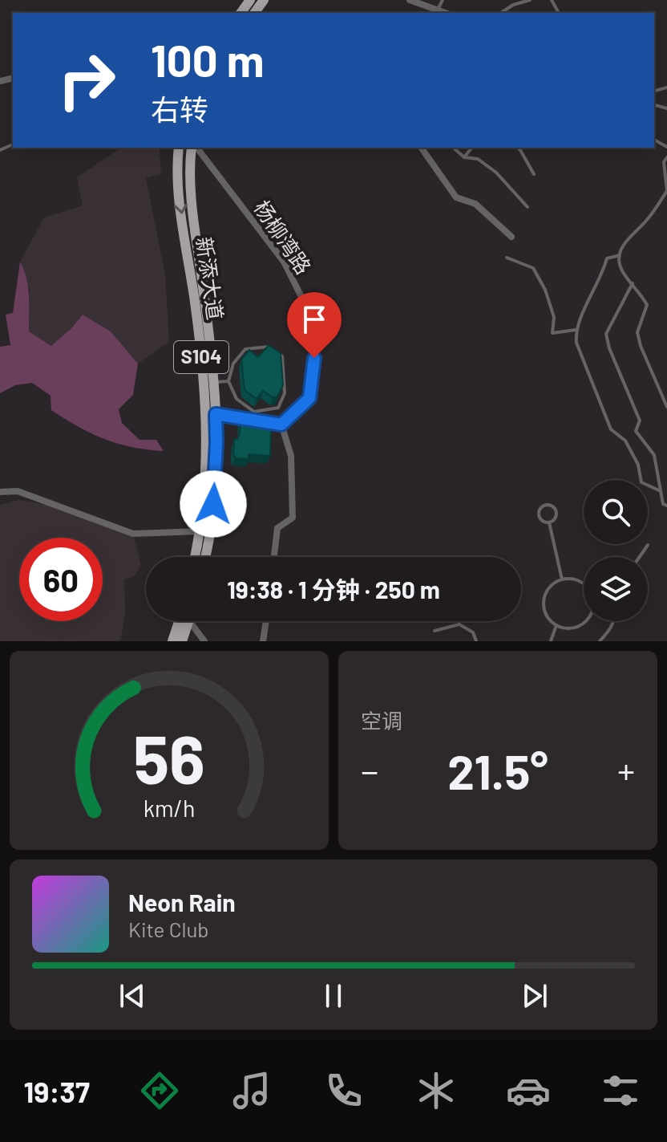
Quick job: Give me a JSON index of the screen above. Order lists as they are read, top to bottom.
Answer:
{
  "streets": {
    "main road": ["新添大道", "S104"],
    "street": ["杨柳湾路"]
  },
  "page": {
    "turn": ["100 m", "右转"],
    "limit": "60",
    "trip": "19:38 · 1 分钟 · 250 m",
    "tile": "空调",
    "heat": ["−", "21.5°", "+"],
    "song": ["Neon Rain", "Kite Club"],
    "tabs": "19:37",
    "gauge": ["56", "km/h"]
  }
}
